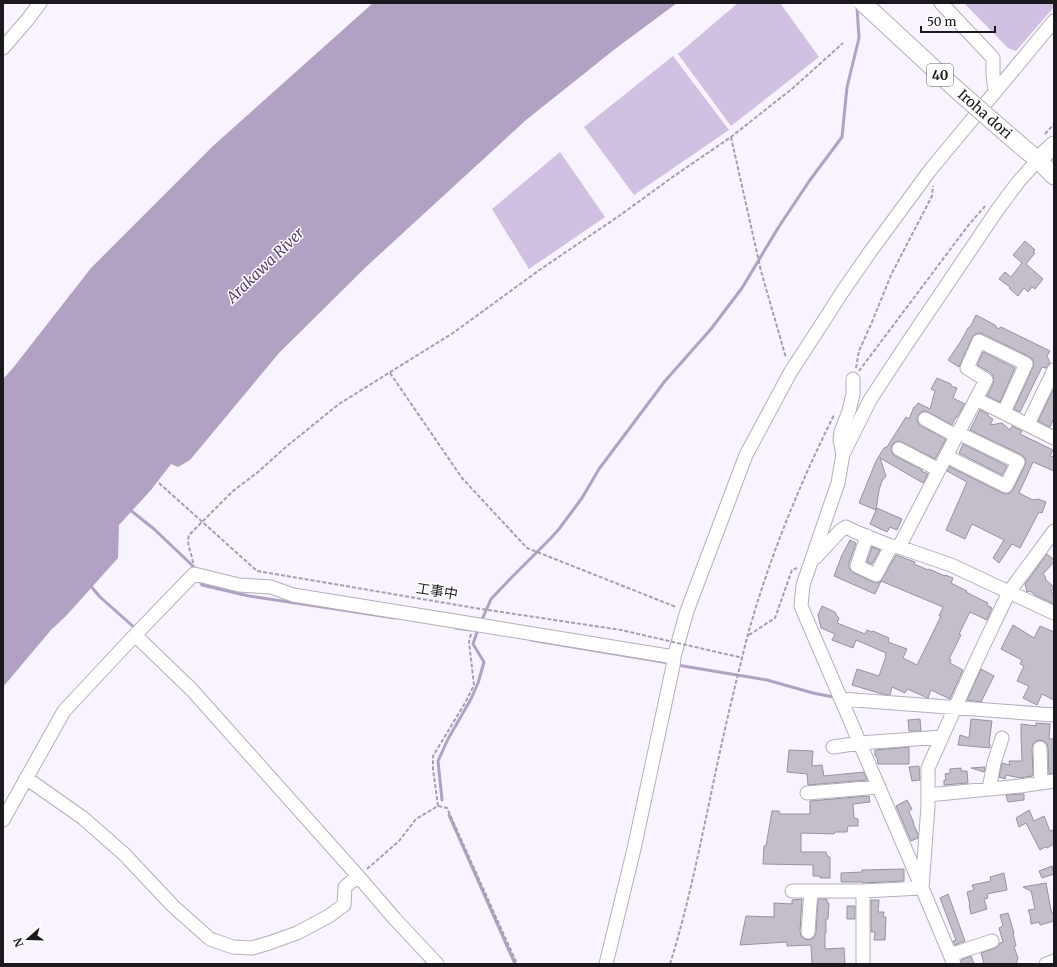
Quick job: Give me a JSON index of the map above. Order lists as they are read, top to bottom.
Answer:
{
  "streets": {
    "main road": ["40", "Iroha dori"],
    "path": ["工事中"]
  },
  "water": ["Arakawa River"],
  "scale_bar": "50 m",
  "north": "left"
}
